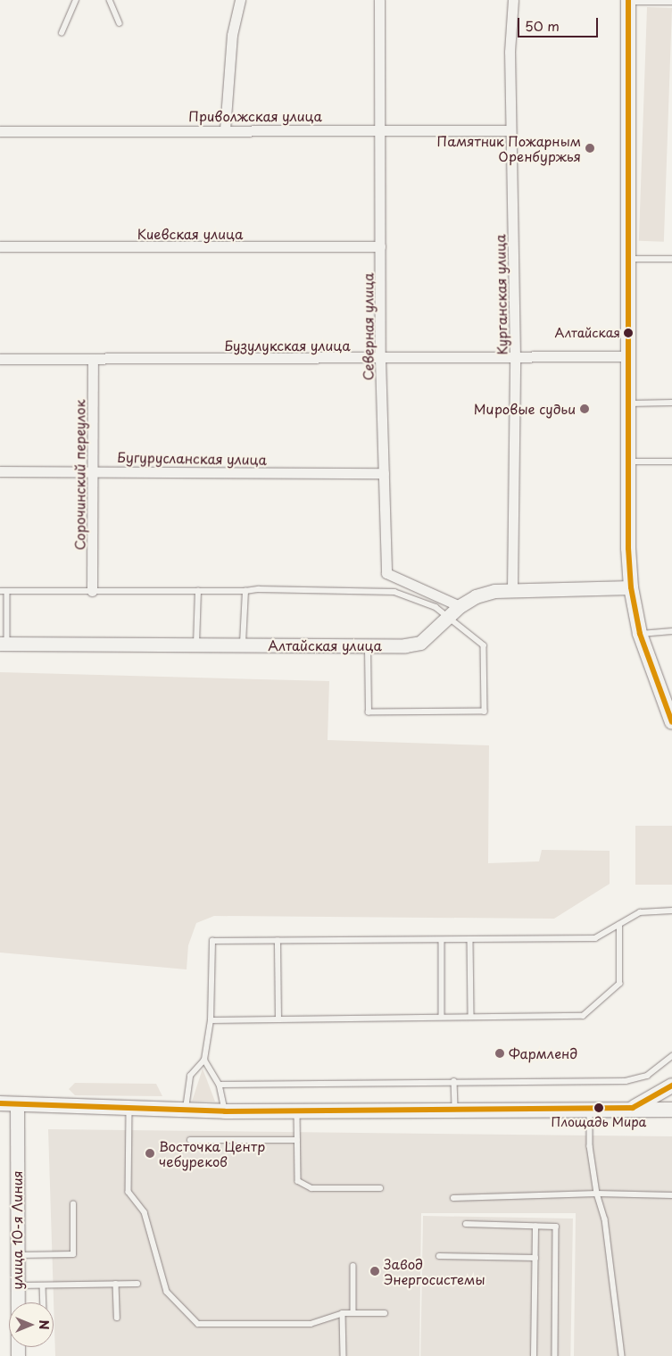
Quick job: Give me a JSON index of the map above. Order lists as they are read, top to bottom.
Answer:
{
  "streets": {
    "street": [
      "Приволжская улица",
      "Киевская улица",
      "Курганская улица",
      "Северная улица",
      "Бузулукская улица",
      "Бугурусланская улица",
      "Сорочинский переулок",
      "Алтайская улица",
      "улица 10-я Линия"
    ]
  },
  "crossings": [
    ["Приволжская улица", "Курганская улица"],
    ["Приволжская улица", "Северная улица"],
    ["Киевская улица", "Северная улица"],
    ["Курганская улица", "Бузулукская улица"],
    ["Курганская улица", "Алтайская улица"],
    ["Северная улица", "Бузулукская улица"],
    ["Северная улица", "Бугурусланская улица"],
    ["Северная улица", "Алтайская улица"],
    ["Бузулукская улица", "Сорочинский переулок"],
    ["Бугурусланская улица", "Сорочинский переулок"]
  ],
  "places": [
    "Памятник Пожарным Оренбуржья",
    "Алтайская",
    "Мировые судьи",
    "Фармленд",
    "Площадь Мира",
    "Восточка Центр чебуреков",
    "Завод Энергосистемы"
  ],
  "scale_bar": "50 m",
  "north": "right"
}
